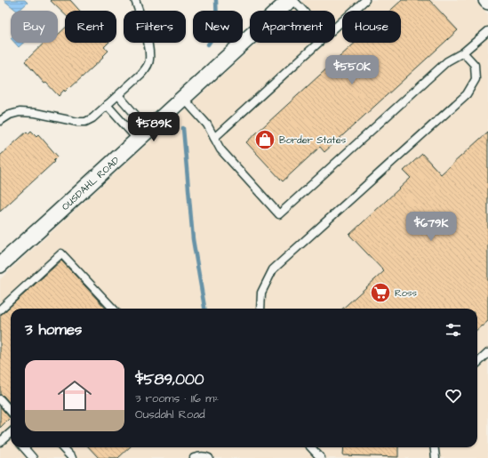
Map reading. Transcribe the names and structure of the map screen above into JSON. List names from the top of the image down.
{
  "streets": {
    "street": ["OUSDAHL ROAD"]
  },
  "places": {
    "shop": ["Border States"],
    "supermarket": ["Ross"]
  },
  "page": {
    "chip": [
      "Buy",
      "Rent",
      "Filters",
      "New",
      "Apartment",
      "House"
    ],
    "price": ["$550K", "$589K", "$679K"],
    "heading": "3 homes",
    "list": [
      {
        "name": "$589,000",
        "note": "3 rooms · 116 m² · Ousdahl Road"
      }
    ]
  }
}
